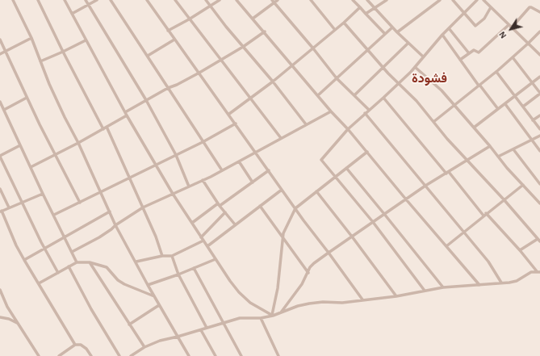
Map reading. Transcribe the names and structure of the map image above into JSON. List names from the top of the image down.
{
  "districts": ["فشودة"],
  "north": "bottom left"
}
